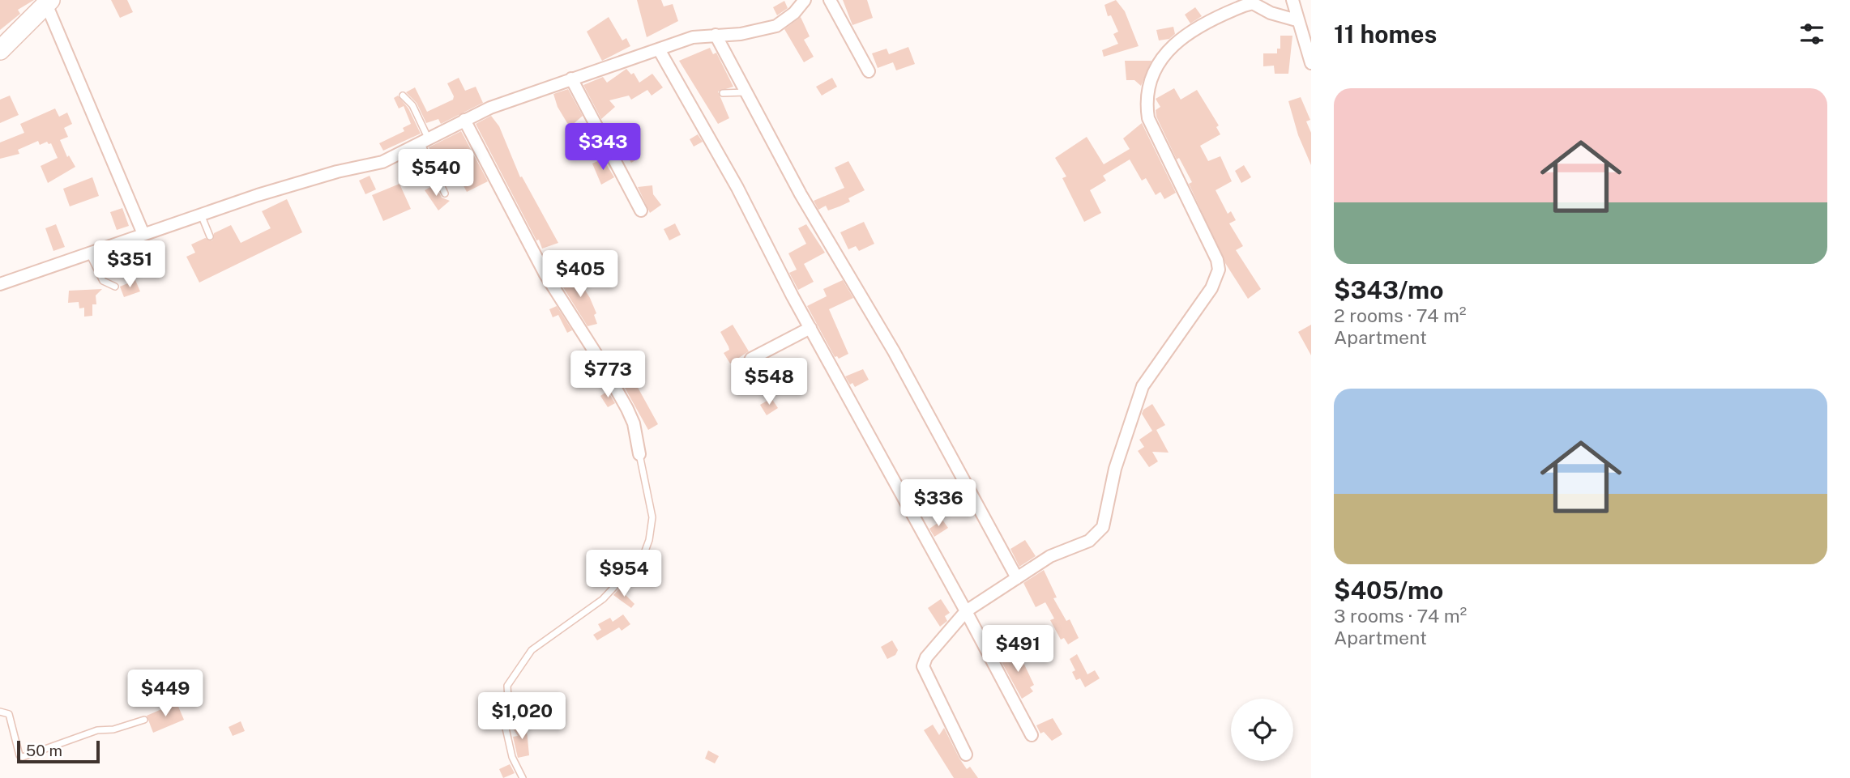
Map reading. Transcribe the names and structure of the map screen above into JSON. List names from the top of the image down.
{
  "scale_bar": "50 m",
  "page": {
    "heading": "11 homes",
    "list": [
      {
        "name": "$343/mo",
        "note": "2 rooms · 74 m² · Apartment"
      },
      {
        "name": "$405/mo",
        "note": "3 rooms · 74 m² · Apartment"
      }
    ],
    "price": [
      "$343",
      "$540",
      "$351",
      "$405",
      "$773",
      "$548",
      "$336",
      "$954",
      "$491",
      "$449",
      "$1,020"
    ],
    "scale": "50 m"
  }
}
